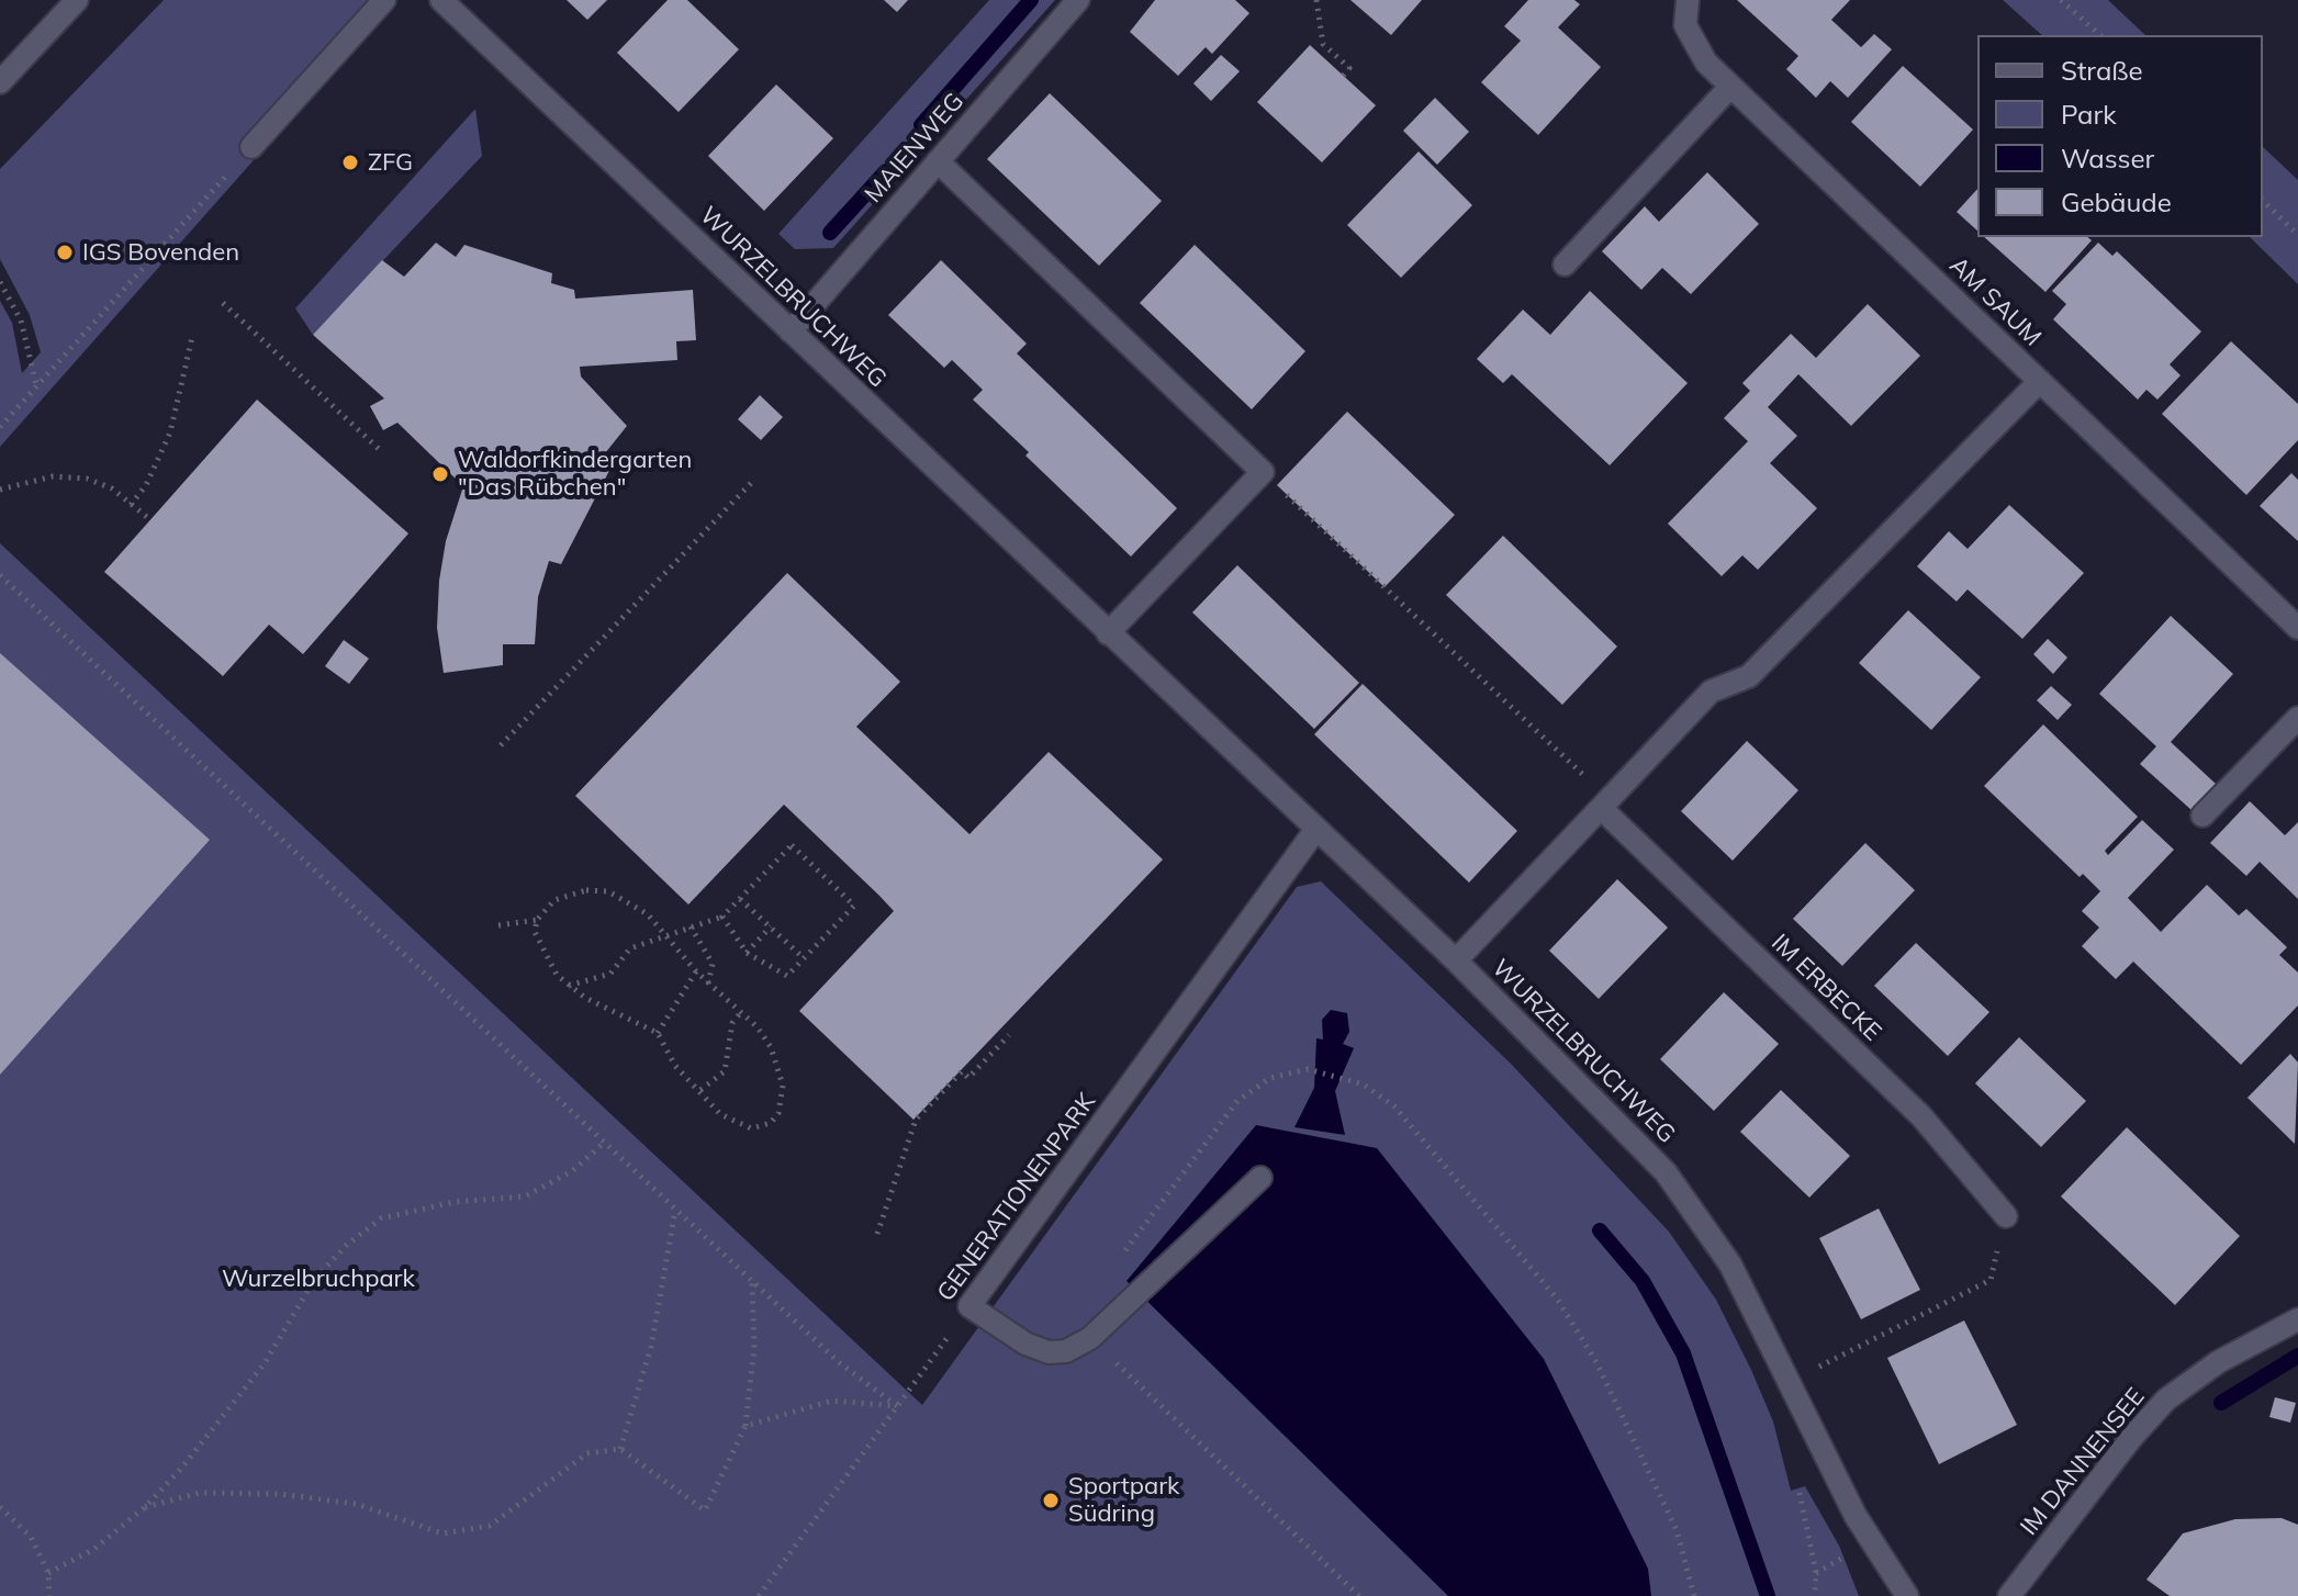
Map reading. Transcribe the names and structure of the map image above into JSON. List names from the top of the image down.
{
  "streets": {
    "street": [
      "MAIENWEG",
      "WURZELBRUCHWEG",
      "AM SAUM",
      "IM ERBECKE",
      "GENERATIONENPARK",
      "IM DANNENSEE"
    ]
  },
  "crossings": [
    ["MAIENWEG", "WURZELBRUCHWEG"],
    ["WURZELBRUCHWEG", "GENERATIONENPARK"]
  ],
  "parks": ["Wurzelbruchpark"],
  "places": [
    "ZFG",
    "IGS Bovenden",
    "Waldorfkindergarten \"Das Rübchen\"",
    "Sportpark Südring"
  ],
  "legend": [
    "Straße",
    "Park",
    "Wasser",
    "Gebäude"
  ]
}
